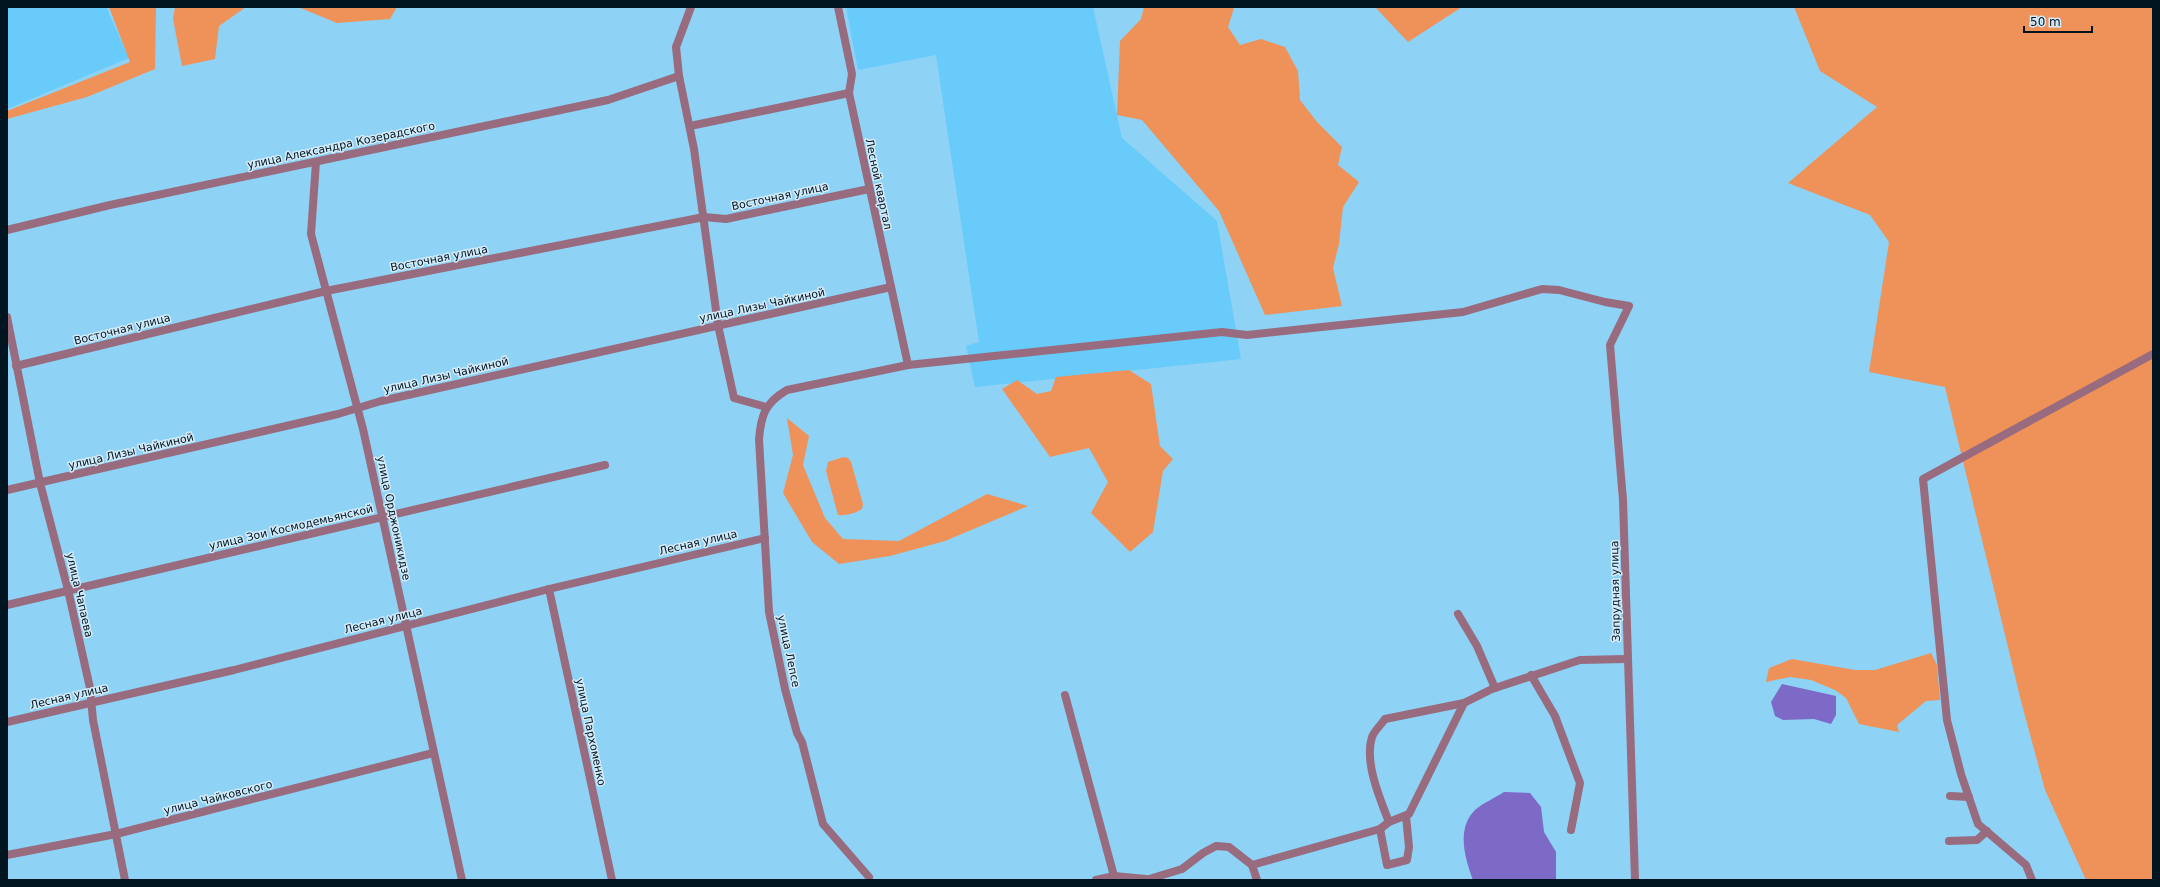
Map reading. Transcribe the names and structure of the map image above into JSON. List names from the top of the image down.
{
  "streets": {
    "street": [
      "улица Александра Козерадского",
      "Лесной квартал",
      "Восточная улица",
      "улица Лизы Чайкиной",
      "улица Орджоникидзе",
      "улица Зои Космодемьянской",
      "Лесная улица",
      "Запрудная улица",
      "улица Чапаева",
      "улица Лепсе",
      "улица Пархоменко",
      "улица Чайковского"
    ]
  },
  "crossings": [
    ["улица Александра Козерадского", "улица Орджоникидзе"],
    ["Лесной квартал", "Восточная улица"],
    ["Лесной квартал", "улица Лизы Чайкиной"],
    ["Лесной квартал", "Запрудная улица"],
    ["Восточная улица", "улица Орджоникидзе"],
    ["Восточная улица", "улица Чапаева"],
    ["улица Лизы Чайкиной", "улица Орджоникидзе"],
    ["улица Лизы Чайкиной", "улица Чапаева"],
    ["улица Орджоникидзе", "улица Зои Космодемьянской"],
    ["улица Орджоникидзе", "Лесная улица"],
    ["улица Орджоникидзе", "улица Чайковского"],
    ["улица Зои Космодемьянской", "улица Чапаева"],
    ["Лесная улица", "улица Чапаева"],
    ["Лесная улица", "улица Лепсе"],
    ["Лесная улица", "улица Пархоменко"],
    ["улица Чапаева", "улица Чайковского"]
  ],
  "scale_bar": "50 m"
}
